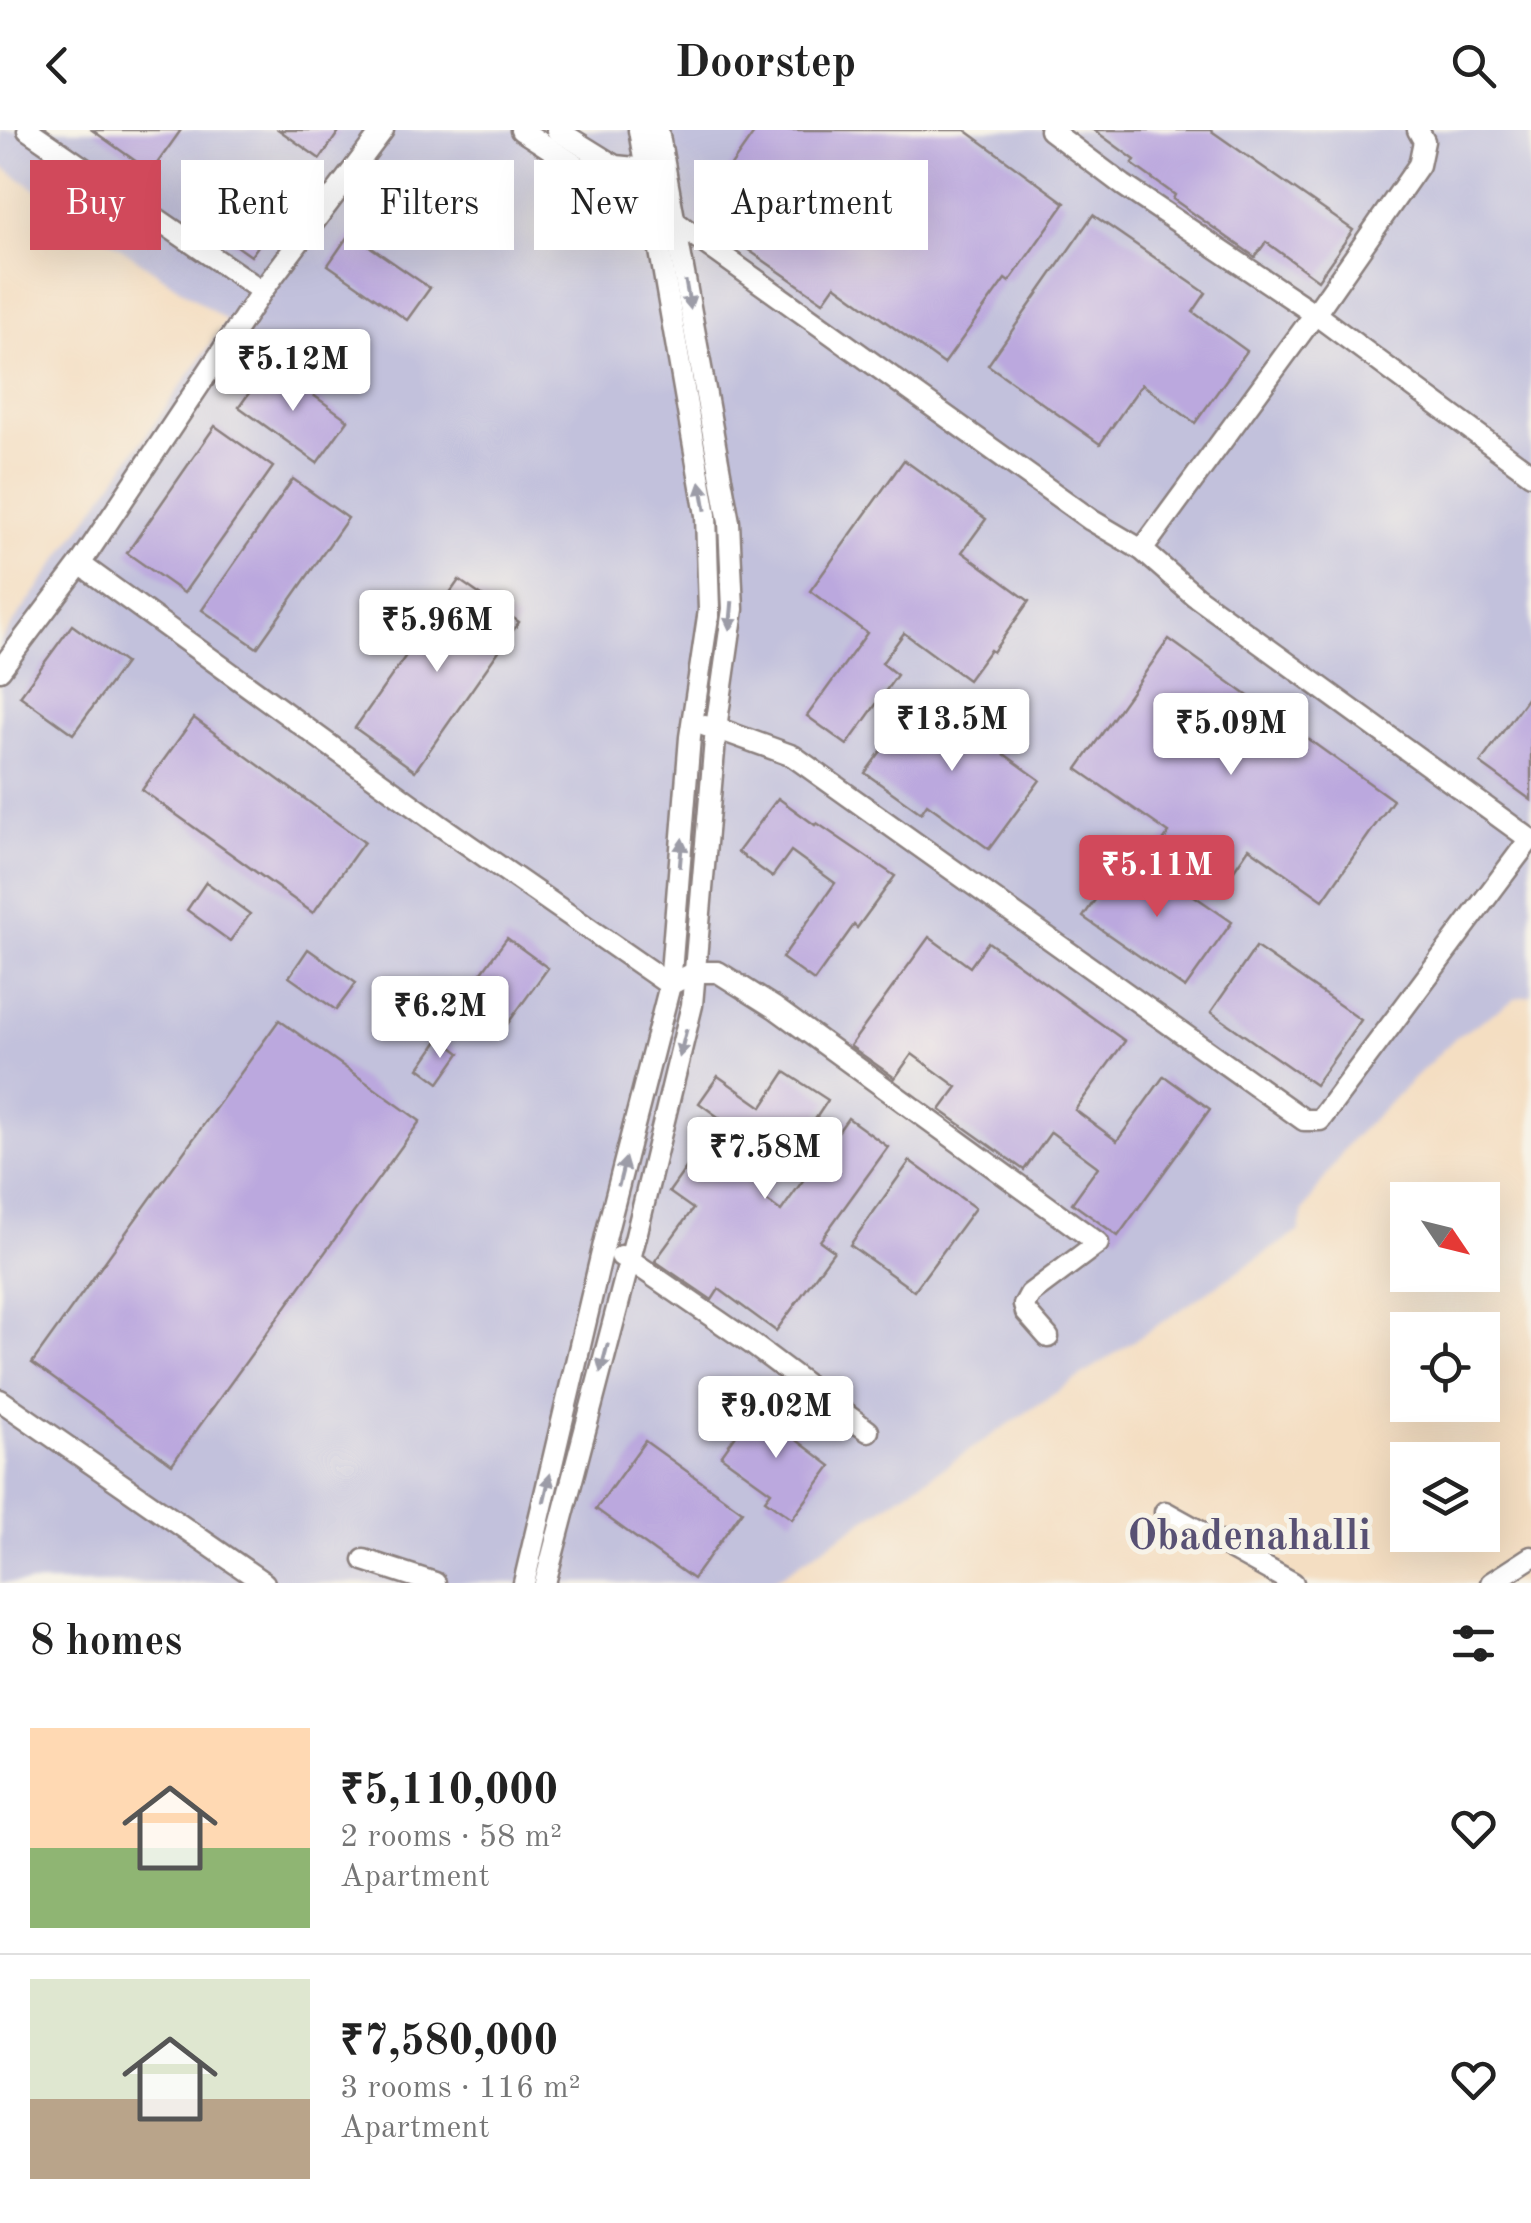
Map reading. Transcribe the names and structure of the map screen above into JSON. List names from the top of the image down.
{
  "districts": ["Obadenahalli"],
  "north": "bottom right",
  "page": {
    "header": "Doorstep",
    "chip": [
      "Buy",
      "Rent",
      "Filters",
      "New",
      "Apartment"
    ],
    "price": [
      "₹5.12M",
      "₹5.96M",
      "₹13.5M",
      "₹5.09M",
      "₹5.11M",
      "₹6.2M",
      "₹7.58M",
      "₹9.02M"
    ],
    "heading": "8 homes",
    "list": [
      {
        "name": "₹5,110,000",
        "note": "2 rooms · 58 m² · Apartment"
      },
      {
        "name": "₹7,580,000",
        "note": "3 rooms · 116 m² · Apartment"
      }
    ]
  }
}
